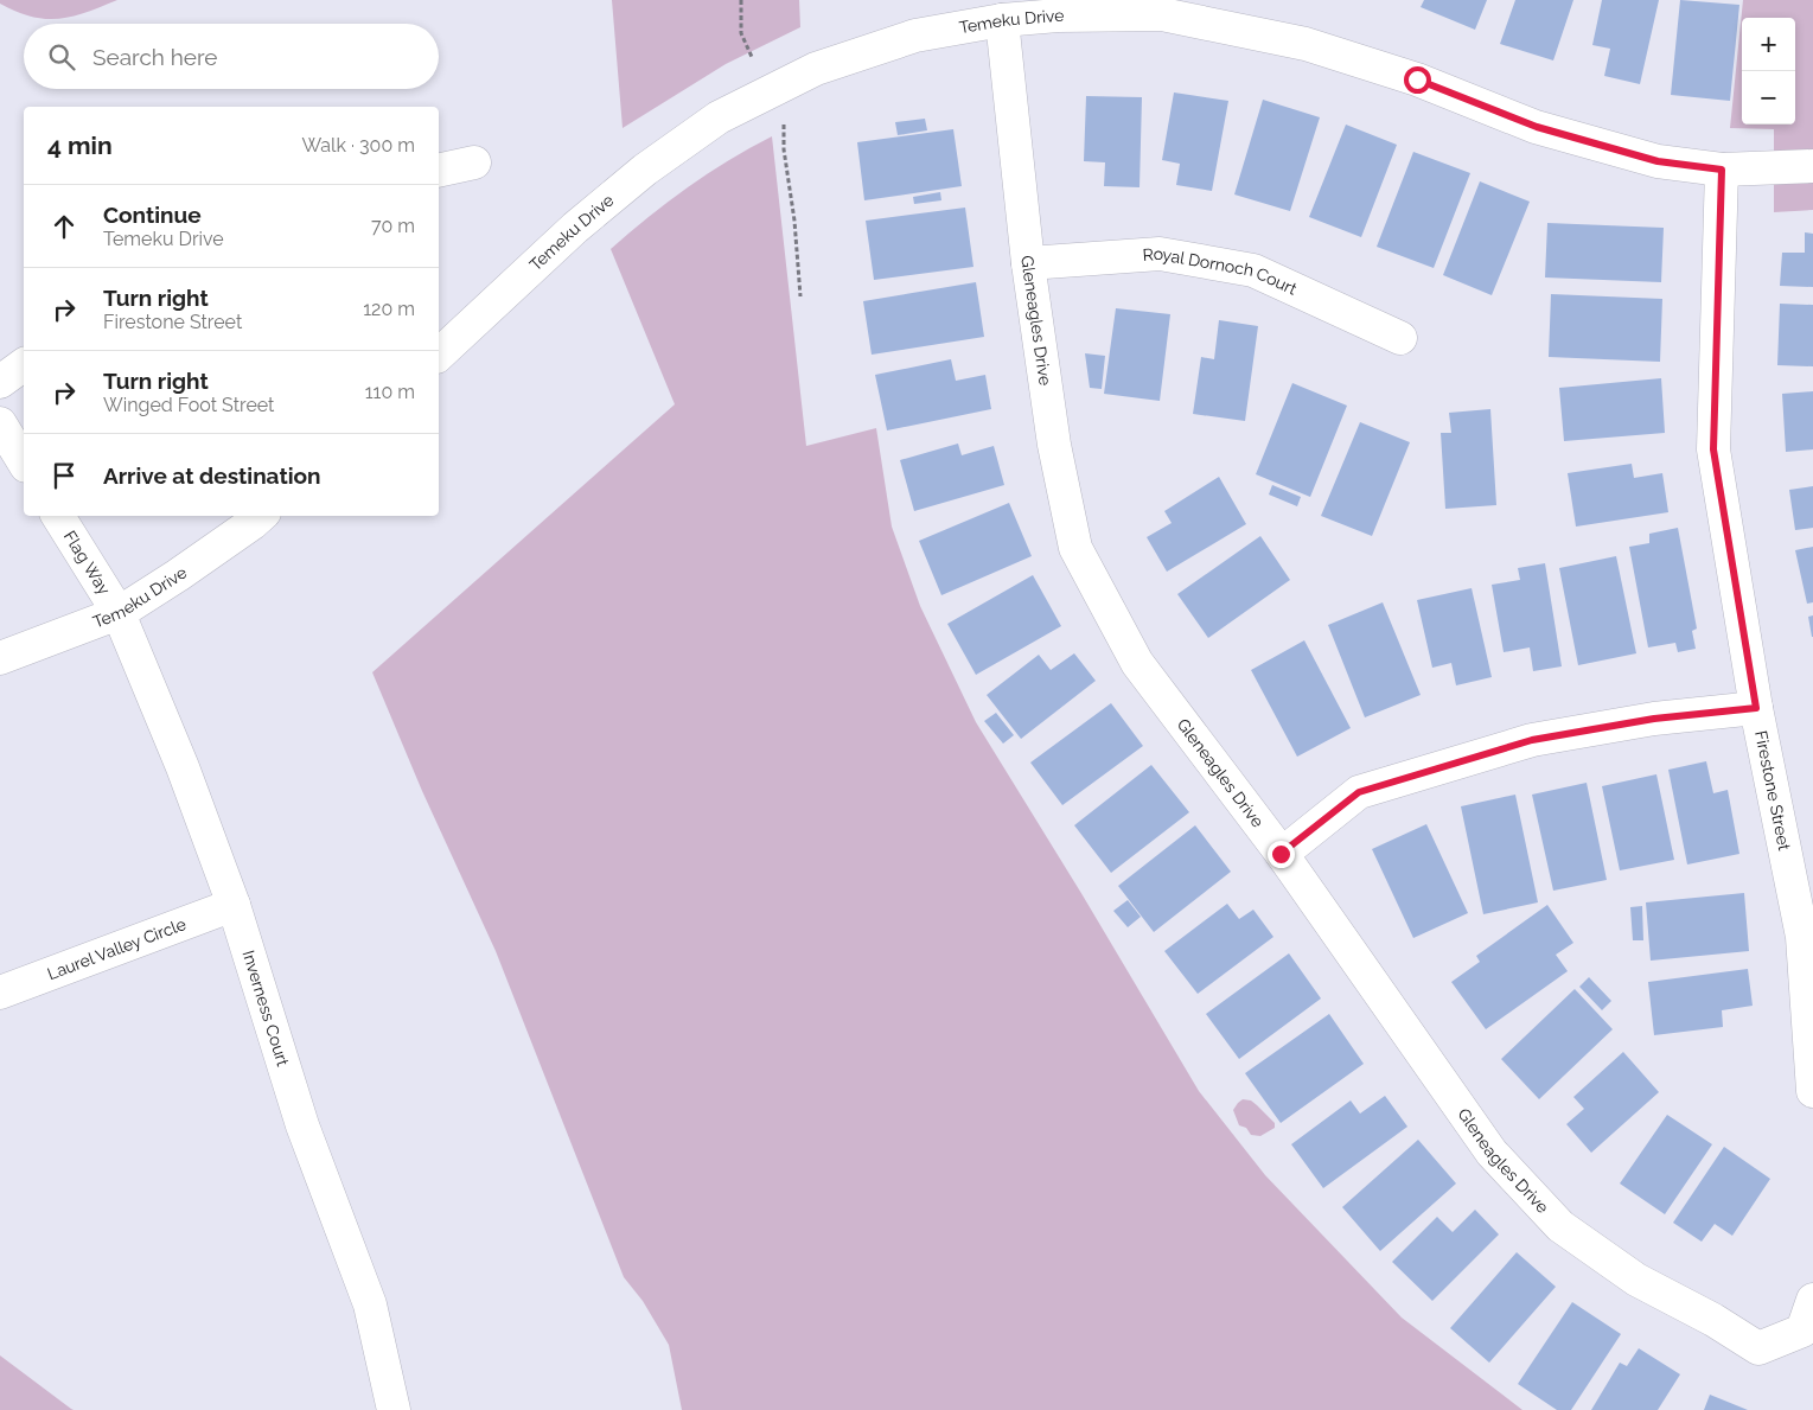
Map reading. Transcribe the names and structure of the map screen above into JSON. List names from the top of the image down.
{
  "streets": {
    "street": [
      "Temeku Drive",
      "Royal Dornoch Court",
      "Gleneagles Drive",
      "Flag Way",
      "Firestone Street",
      "Laurel Valley Circle",
      "Inverness Court"
    ]
  },
  "crossings": [
    ["Temeku Drive", "Gleneagles Drive"],
    ["Temeku Drive", "Flag Way"],
    ["Temeku Drive", "Firestone Street"],
    ["Temeku Drive", "Inverness Court"],
    ["Royal Dornoch Court", "Gleneagles Drive"],
    ["Flag Way", "Inverness Court"],
    ["Laurel Valley Circle", "Inverness Court"]
  ],
  "page": {
    "map_buttons": ["+", "−"],
    "search": "Search here",
    "heading": ["4 min", "Walk · 300 m"],
    "list": [
      ["Continue", "Temeku Drive", "70 m"],
      ["Turn right", "Firestone Street", "120 m"],
      ["Turn right", "Winged Foot Street", "110 m"],
      "Arrive at destination"
    ]
  }
}
